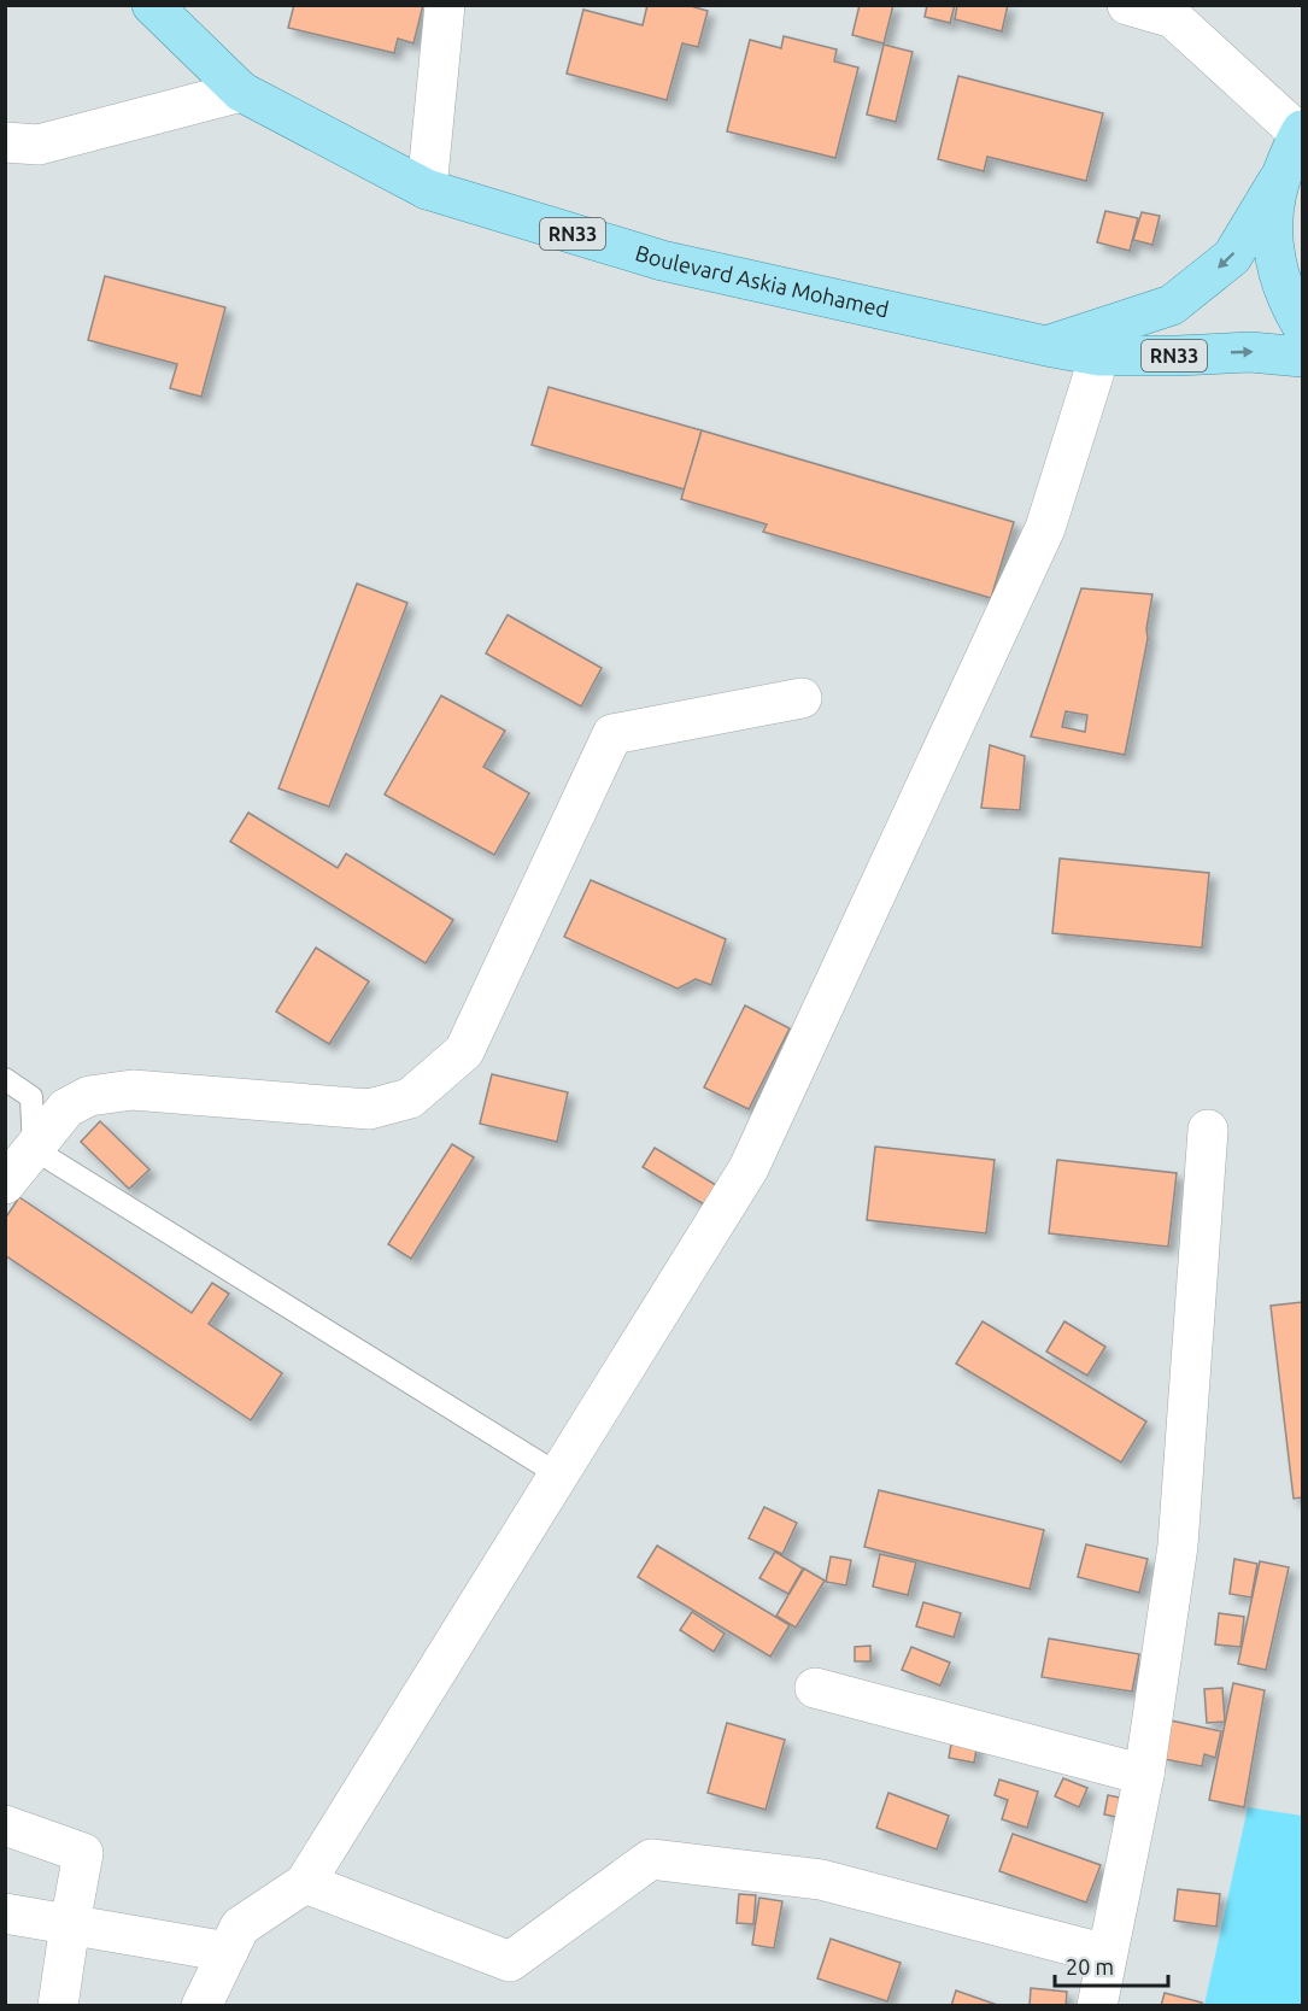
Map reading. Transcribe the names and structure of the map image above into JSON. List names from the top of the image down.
{
  "streets": {
    "main road": ["RN33", "Boulevard Askia Mohamed"]
  },
  "crossings": [
    ["RN33", "Boulevard Askia Mohamed"]
  ],
  "scale_bar": "20 m"
}
